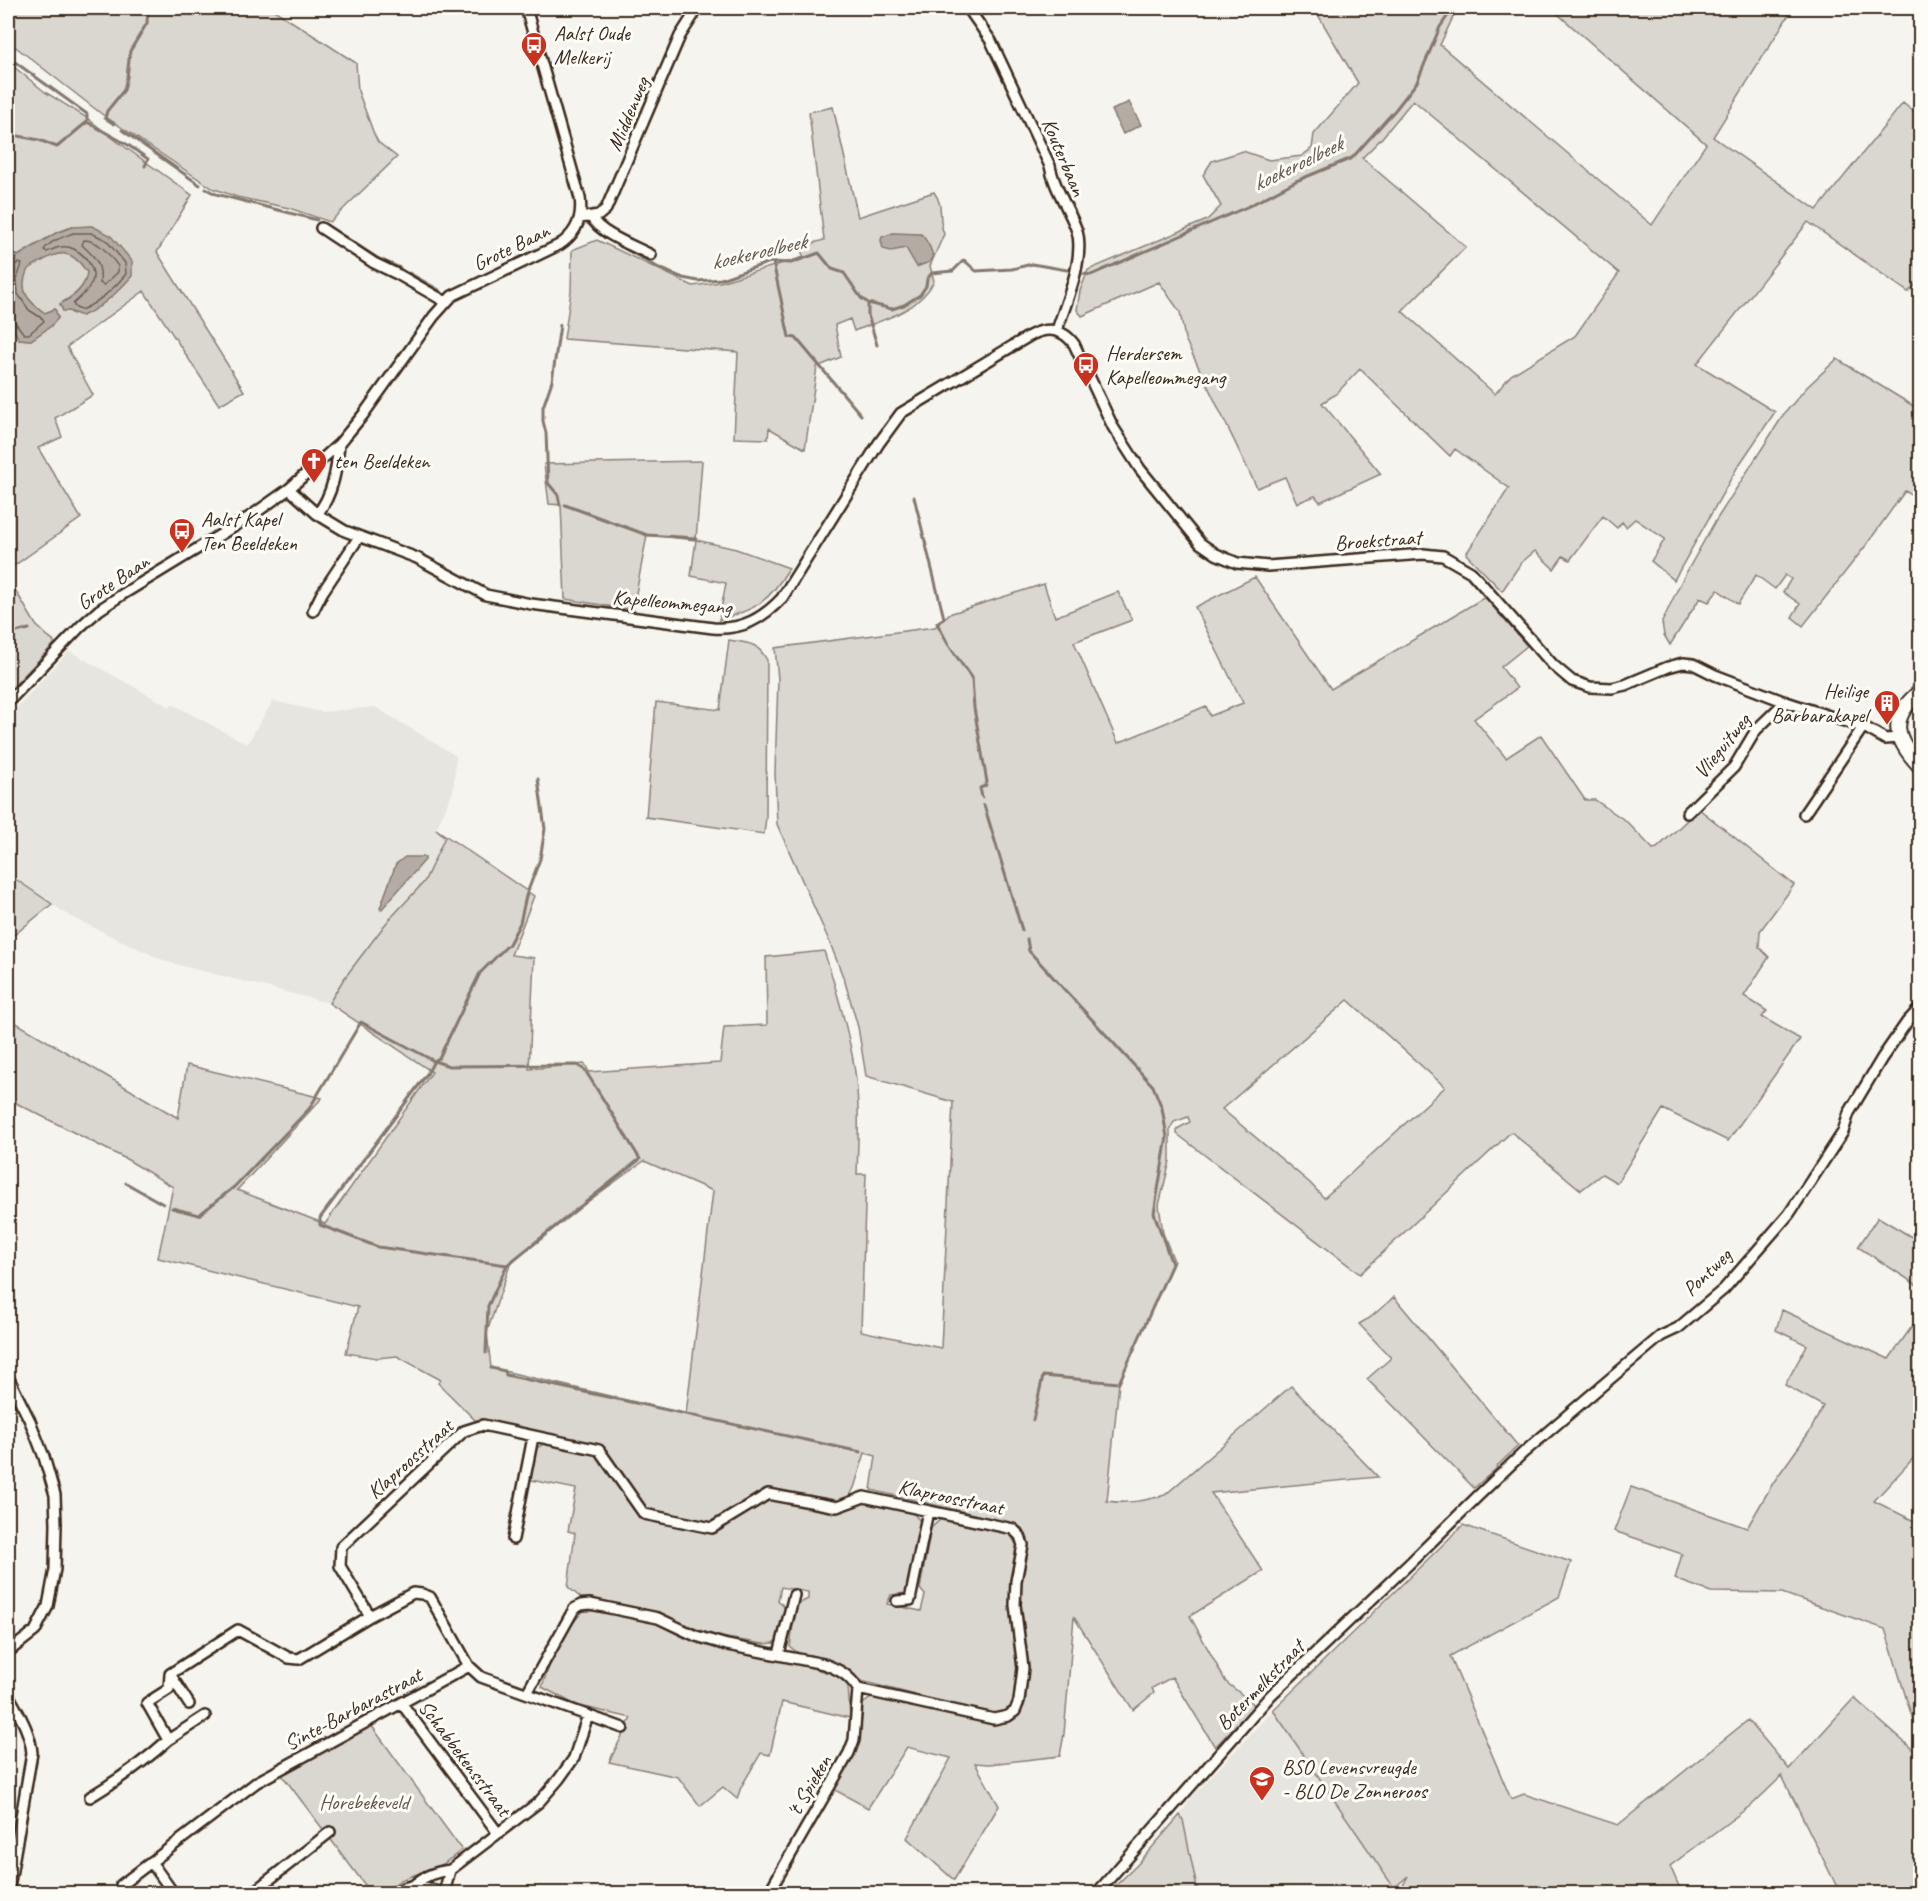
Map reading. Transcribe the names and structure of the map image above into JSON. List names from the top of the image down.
{
  "streets": {
    "street": [
      "Middenweg",
      "Kouterbaan",
      "Grote Baan",
      "Broekstraat",
      "Kapelleommegang",
      "Vlieguitweg",
      "Pontweg",
      "Klaproosstraat",
      "Botermelkstraat",
      "Sinte-Barbarastraat",
      "Schabbekensstraat",
      "'t Spieken"
    ]
  },
  "crossings": [
    ["Kouterbaan", "Broekstraat"],
    ["Kouterbaan", "Kapelleommegang"],
    ["Grote Baan", "Kapelleommegang"],
    ["Broekstraat", "Kapelleommegang"],
    ["Broekstraat", "Vlieguitweg"],
    ["Pontweg", "Botermelkstraat"],
    ["Klaproosstraat", "'t Spieken"],
    ["Sinte-Barbarastraat", "Schabbekensstraat"]
  ],
  "water": ["koekeroelbeek"],
  "parks": ["Horebekeveld"],
  "places": {
    "bus stop": ["Aalst Oude Melkerij", "Herdersem Kapelleommegang", "Aalst Kapel Ten Beeldeken"],
    "church": ["ten Beeldeken"],
    "building": ["Heilige Barbarakapel"],
    "school or university": ["BSO Levensvreugde - BLO De Zonneroos"]
  }
}
